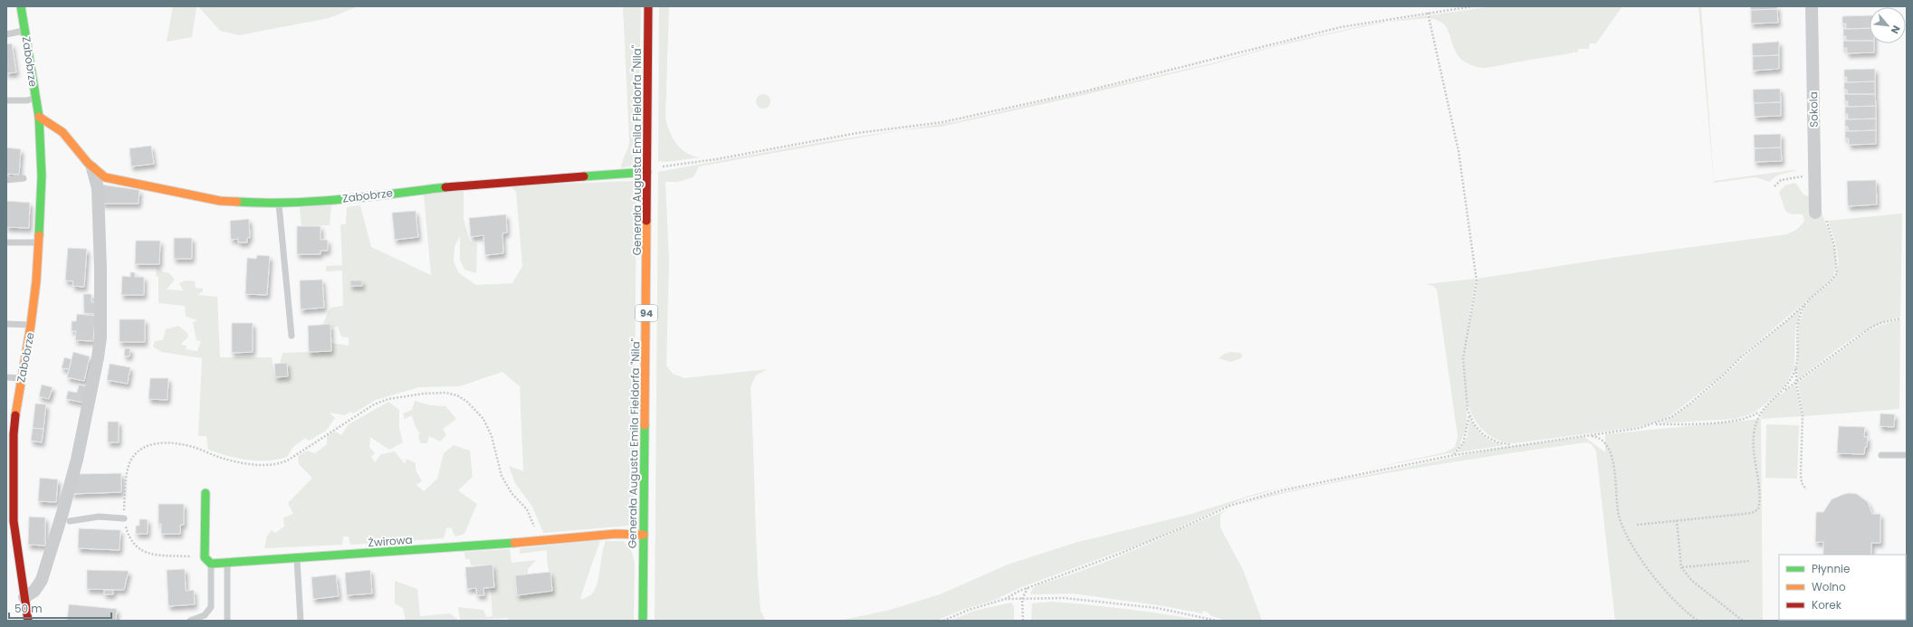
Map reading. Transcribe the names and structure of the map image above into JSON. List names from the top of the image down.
{
  "streets": {
    "street": [
      "Zabobrze",
      "Sokola",
      "Generała Augusta Emila Fieldorfa \"Nila\"",
      "94",
      "Żwirowa"
    ]
  },
  "crossings": [
    ["Zabobrze", "Generała Augusta Emila Fieldorfa \"Nila\""],
    ["Generała Augusta Emila Fieldorfa \"Nila\"", "Żwirowa"]
  ],
  "legend": ["Płynnie", "Wolno", "Korek"],
  "scale_bar": "50 m",
  "north": "bottom right"
}
